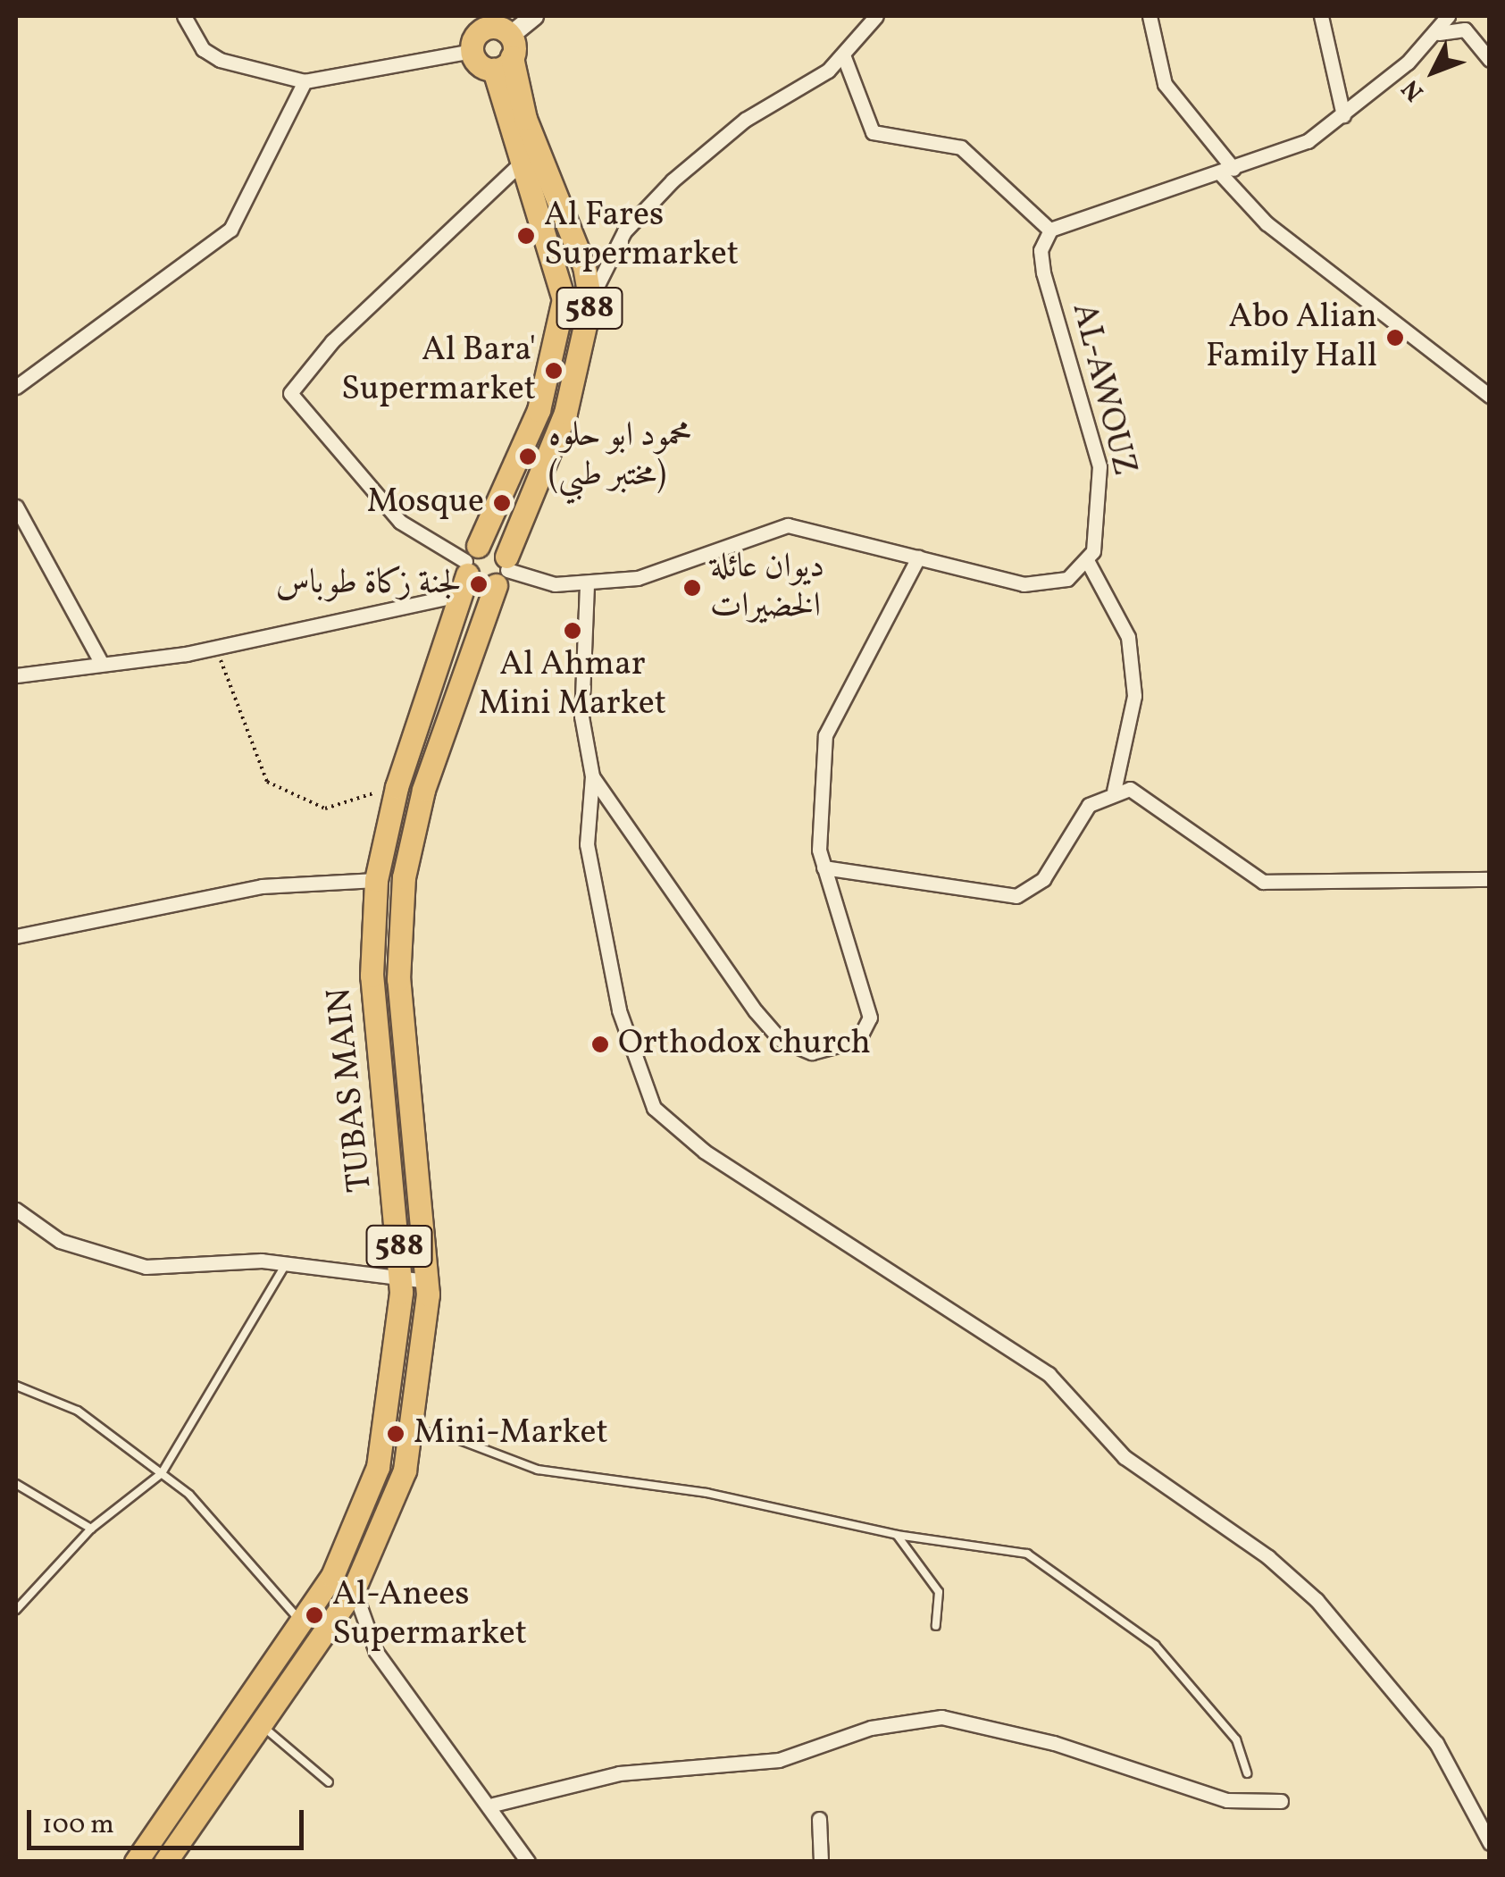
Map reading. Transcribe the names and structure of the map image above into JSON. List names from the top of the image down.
{
  "streets": {
    "main road": ["588", "TUBAS MAIN"],
    "street": ["AL-AWOUZ"]
  },
  "places": [
    "Al Fares Supermarket",
    "Abo Alian Family Hall",
    "Al Bara' Supermarket",
    "محمود ابو حلوه (مختبر طبي)",
    "Mosque",
    "لجنة زكاة طوباس",
    "ديوان عائلة الخضيرات",
    "Al Ahmar Mini Market",
    "Orthodox church",
    "Mini-Market",
    "Al-Anees Supermarket"
  ],
  "scale_bar": "100 m",
  "north": "bottom left"
}
